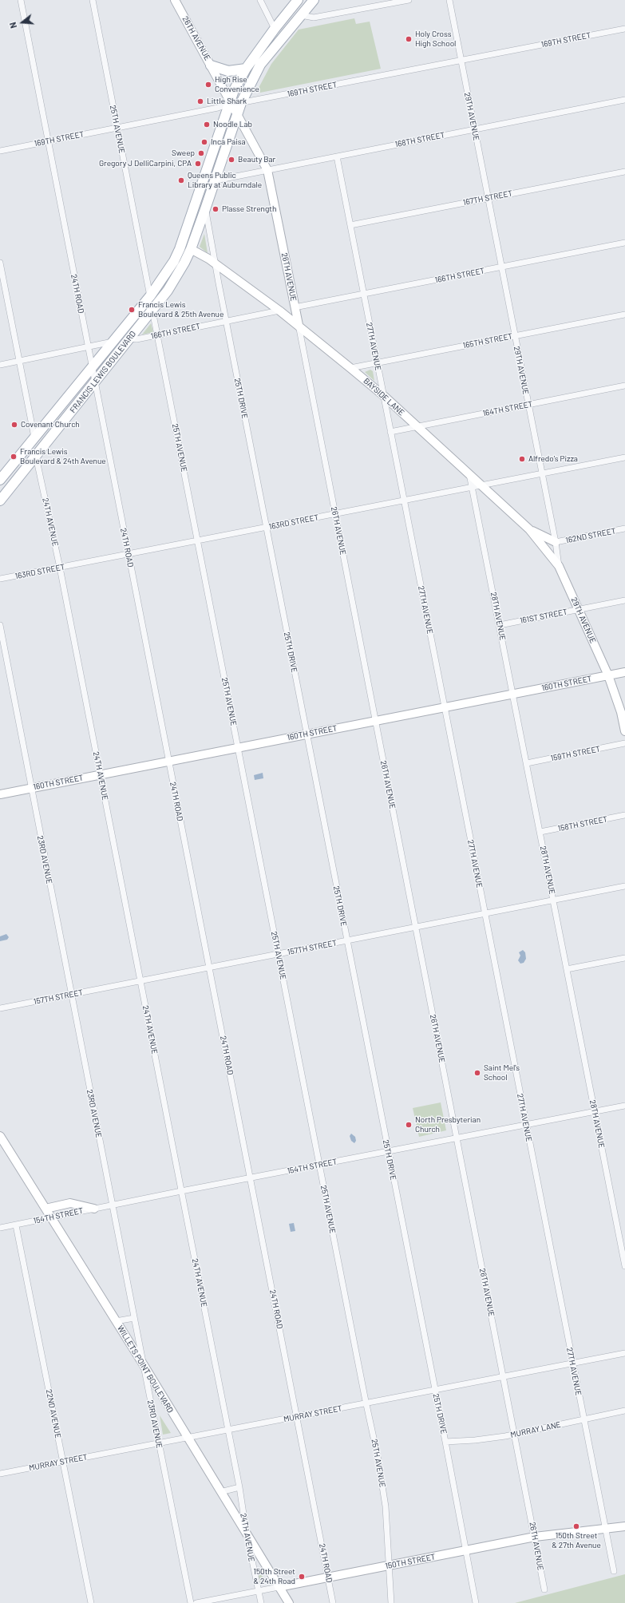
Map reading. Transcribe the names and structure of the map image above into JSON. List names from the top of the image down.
{
  "streets": {
    "main road": ["FRANCIS LEWIS BOULEVARD"],
    "street": [
      "26TH AVENUE",
      "169TH STREET",
      "29TH AVENUE",
      "25TH AVENUE",
      "168TH STREET",
      "167TH STREET",
      "166TH STREET",
      "24TH ROAD",
      "165TH STREET",
      "27TH AVENUE",
      "BAYSIDE LANE",
      "25TH DRIVE",
      "164TH STREET",
      "24TH AVENUE",
      "163RD STREET",
      "162ND STREET",
      "28TH AVENUE",
      "161ST STREET",
      "160TH STREET",
      "159TH STREET",
      "158TH STREET",
      "23RD AVENUE",
      "157TH STREET",
      "154TH STREET",
      "WILLETS POINT BOULEVARD",
      "22ND AVENUE",
      "MURRAY STREET",
      "MURRAY LANE",
      "150TH STREET"
    ]
  },
  "crossings": [
    ["26TH AVENUE", "169TH STREET"],
    ["26TH AVENUE", "168TH STREET"],
    ["26TH AVENUE", "166TH STREET"],
    ["26TH AVENUE", "FRANCIS LEWIS BOULEVARD"],
    ["26TH AVENUE", "BAYSIDE LANE"],
    ["26TH AVENUE", "163RD STREET"],
    ["26TH AVENUE", "160TH STREET"],
    ["26TH AVENUE", "157TH STREET"],
    ["26TH AVENUE", "154TH STREET"],
    ["26TH AVENUE", "MURRAY STREET"],
    ["26TH AVENUE", "MURRAY LANE"],
    ["26TH AVENUE", "150TH STREET"],
    ["169TH STREET", "29TH AVENUE"],
    ["169TH STREET", "25TH AVENUE"],
    ["169TH STREET", "24TH ROAD"],
    ["169TH STREET", "FRANCIS LEWIS BOULEVARD"],
    ["29TH AVENUE", "168TH STREET"],
    ["29TH AVENUE", "167TH STREET"],
    ["29TH AVENUE", "166TH STREET"],
    ["29TH AVENUE", "165TH STREET"],
    ["29TH AVENUE", "BAYSIDE LANE"],
    ["29TH AVENUE", "164TH STREET"],
    ["29TH AVENUE", "163RD STREET"],
    ["29TH AVENUE", "162ND STREET"],
    ["29TH AVENUE", "161ST STREET"],
    ["29TH AVENUE", "160TH STREET"],
    ["25TH AVENUE", "166TH STREET"],
    ["25TH AVENUE", "FRANCIS LEWIS BOULEVARD"],
    ["25TH AVENUE", "163RD STREET"],
    ["25TH AVENUE", "160TH STREET"],
    ["25TH AVENUE", "157TH STREET"],
    ["25TH AVENUE", "154TH STREET"],
    ["25TH AVENUE", "MURRAY STREET"],
    ["25TH AVENUE", "150TH STREET"],
    ["168TH STREET", "27TH AVENUE"],
    ["168TH STREET", "FRANCIS LEWIS BOULEVARD"],
    ["167TH STREET", "27TH AVENUE"],
    ["166TH STREET", "27TH AVENUE"],
    ["166TH STREET", "FRANCIS LEWIS BOULEVARD"],
    ["166TH STREET", "BAYSIDE LANE"],
    ["166TH STREET", "25TH DRIVE"],
    ["24TH ROAD", "FRANCIS LEWIS BOULEVARD"],
    ["24TH ROAD", "163RD STREET"],
    ["24TH ROAD", "160TH STREET"],
    ["24TH ROAD", "157TH STREET"],
    ["24TH ROAD", "154TH STREET"],
    ["24TH ROAD", "MURRAY STREET"],
    ["24TH ROAD", "150TH STREET"],
    ["165TH STREET", "27TH AVENUE"],
    ["165TH STREET", "BAYSIDE LANE"],
    ["27TH AVENUE", "BAYSIDE LANE"],
    ["27TH AVENUE", "164TH STREET"],
    ["27TH AVENUE", "163RD STREET"],
    ["27TH AVENUE", "160TH STREET"],
    ["27TH AVENUE", "157TH STREET"],
    ["27TH AVENUE", "154TH STREET"],
    ["27TH AVENUE", "MURRAY STREET"],
    ["27TH AVENUE", "MURRAY LANE"],
    ["27TH AVENUE", "150TH STREET"],
    ["FRANCIS LEWIS BOULEVARD", "BAYSIDE LANE"],
    ["FRANCIS LEWIS BOULEVARD", "25TH DRIVE"],
    ["FRANCIS LEWIS BOULEVARD", "24TH AVENUE"],
    ["BAYSIDE LANE", "25TH DRIVE"],
    ["BAYSIDE LANE", "164TH STREET"],
    ["BAYSIDE LANE", "163RD STREET"],
    ["BAYSIDE LANE", "28TH AVENUE"],
    ["25TH DRIVE", "163RD STREET"],
    ["25TH DRIVE", "160TH STREET"],
    ["25TH DRIVE", "157TH STREET"],
    ["25TH DRIVE", "154TH STREET"],
    ["25TH DRIVE", "MURRAY STREET"],
    ["25TH DRIVE", "MURRAY LANE"],
    ["25TH DRIVE", "150TH STREET"],
    ["24TH AVENUE", "163RD STREET"],
    ["24TH AVENUE", "160TH STREET"],
    ["24TH AVENUE", "157TH STREET"],
    ["24TH AVENUE", "154TH STREET"],
    ["24TH AVENUE", "WILLETS POINT BOULEVARD"],
    ["24TH AVENUE", "MURRAY STREET"],
    ["24TH AVENUE", "150TH STREET"],
    ["163RD STREET", "28TH AVENUE"],
    ["28TH AVENUE", "161ST STREET"],
    ["28TH AVENUE", "160TH STREET"],
    ["28TH AVENUE", "159TH STREET"],
    ["28TH AVENUE", "158TH STREET"],
    ["28TH AVENUE", "157TH STREET"],
    ["28TH AVENUE", "154TH STREET"],
    ["160TH STREET", "23RD AVENUE"],
    ["23RD AVENUE", "157TH STREET"],
    ["23RD AVENUE", "154TH STREET"],
    ["23RD AVENUE", "WILLETS POINT BOULEVARD"],
    ["23RD AVENUE", "MURRAY STREET"],
    ["154TH STREET", "WILLETS POINT BOULEVARD"],
    ["154TH STREET", "22ND AVENUE"],
    ["WILLETS POINT BOULEVARD", "MURRAY STREET"],
    ["WILLETS POINT BOULEVARD", "150TH STREET"],
    ["22ND AVENUE", "MURRAY STREET"]
  ],
  "places": [
    "Holy Cross High School",
    "High Rise Convenience",
    "Little Shark",
    "Noodle Lab",
    "Inca Paisa",
    "Sweep",
    "Beauty Bar",
    "Gregory J DelliCarpini, CPA",
    "Queens Public Library at Auburndale",
    "Plasse Strength",
    "Francis Lewis Boulevard & 25th Avenue",
    "Covenant Church",
    "Francis Lewis Boulevard & 24th Avenue",
    "Alfredo's Pizza",
    "Saint Mel's School",
    "North Presbyterian Church",
    "150th Street & 27th Avenue",
    "150th Street & 24th Road"
  ],
  "north": "left"
}
